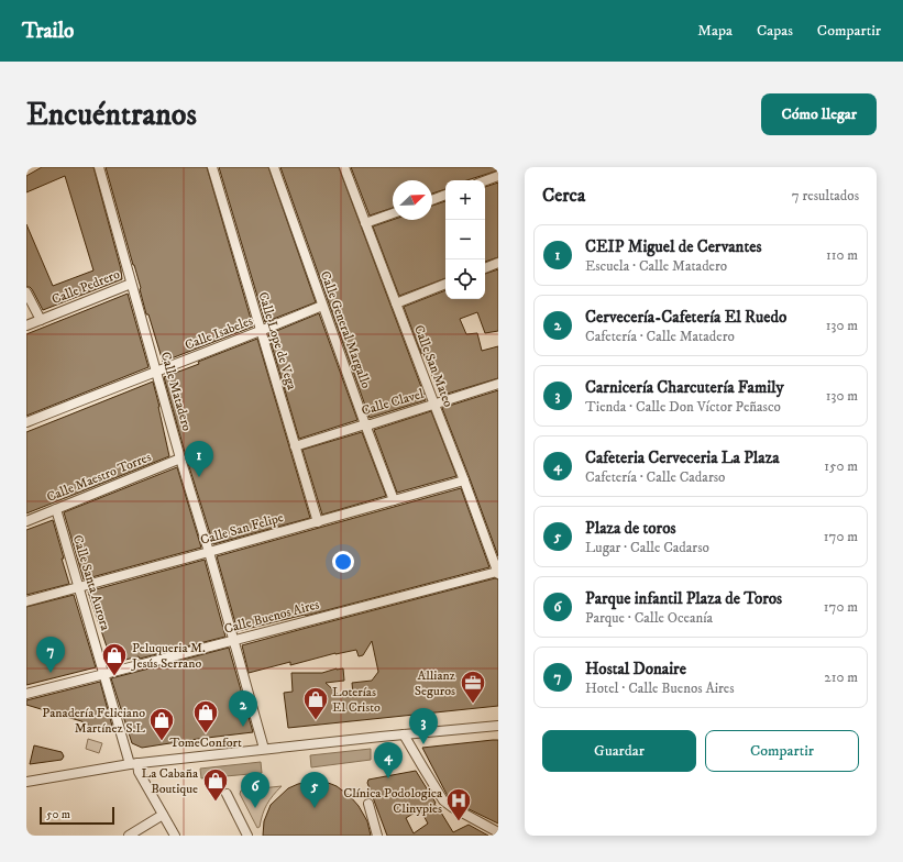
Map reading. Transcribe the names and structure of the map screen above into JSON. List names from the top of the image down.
{
  "streets": {
    "street": [
      "Calle Pedrero",
      "Calle General Margallo",
      "Calle Isabeles",
      "Calle Lope de Vega",
      "Calle San Mateo",
      "Calle Matadero",
      "Calle Clavel",
      "Calle Maestro Torres",
      "Calle San Felipe",
      "Calle Santa Aurora",
      "Calle Buenos Aires"
    ]
  },
  "crossings": [
    ["Calle Pedrero", "Calle Matadero"],
    ["Calle General Margallo", "Calle Isabeles"],
    ["Calle General Margallo", "Calle Clavel"],
    ["Calle General Margallo", "Calle San Felipe"],
    ["Calle Isabeles", "Calle Lope de Vega"],
    ["Calle Isabeles", "Calle Matadero"],
    ["Calle Lope de Vega", "Calle Clavel"],
    ["Calle Lope de Vega", "Calle San Felipe"],
    ["Calle San Mateo", "Calle Clavel"],
    ["Calle San Mateo", "Calle San Felipe"],
    ["Calle San Mateo", "Calle Buenos Aires"],
    ["Calle Matadero", "Calle Maestro Torres"],
    ["Calle Matadero", "Calle San Felipe"],
    ["Calle Matadero", "Calle Buenos Aires"],
    ["Calle Maestro Torres", "Calle Santa Aurora"],
    ["Calle San Felipe", "Calle Santa Aurora"],
    ["Calle Santa Aurora", "Calle Buenos Aires"]
  ],
  "places": {
    "shop": [
      "Peluqueria M. Jesús Serrano",
      "Loterías El Cristo",
      "TomeConfort",
      "Panadería Feliciano Martínez S.L",
      "La Cabaña Boutique"
    ],
    "office": ["Allianz Seguros"],
    "hospital": ["Clínica Podologica Clinypies"]
  },
  "scale_bar": "50 m",
  "north": "top right",
  "page": {
    "header": "Trailo",
    "nav": ["Mapa", "Capas", "Compartir"],
    "buttons": [
      "Cómo llegar",
      ["Guardar", "Compartir"]
    ],
    "title": "Encuéntranos",
    "heading": ["Cerca", "7 resultados"],
    "map_buttons": ["+", "−"],
    "list": [
      {
        "mark": "1",
        "name": "CEIP Miguel de Cervantes",
        "note": "Escuela · Calle Matadero",
        "value": "110 m"
      },
      {
        "mark": "2",
        "name": "Cervecería-Cafetería El Ruedo",
        "note": "Cafetería · Calle Matadero",
        "value": "130 m"
      },
      {
        "mark": "3",
        "name": "Carnicería Charcutería Family",
        "note": "Tienda · Calle Don Víctor Peñasco",
        "value": "130 m"
      },
      {
        "mark": "4",
        "name": "Cafeteria Cerveceria La Plaza",
        "note": "Cafetería · Calle Cadarso",
        "value": "150 m"
      },
      {
        "mark": "5",
        "name": "Plaza de toros",
        "note": "Lugar · Calle Cadarso",
        "value": "170 m"
      },
      {
        "mark": "6",
        "name": "Parque infantil Plaza de Toros",
        "note": "Parque · Calle Oceanía",
        "value": "170 m"
      },
      {
        "mark": "7",
        "name": "Hostal Donaire",
        "note": "Hotel · Calle Buenos Aires",
        "value": "210 m"
      }
    ],
    "pins": [
      "1",
      "7",
      "2",
      "3",
      "4",
      "5",
      "6"
    ],
    "scale": "50 m"
  }
}
